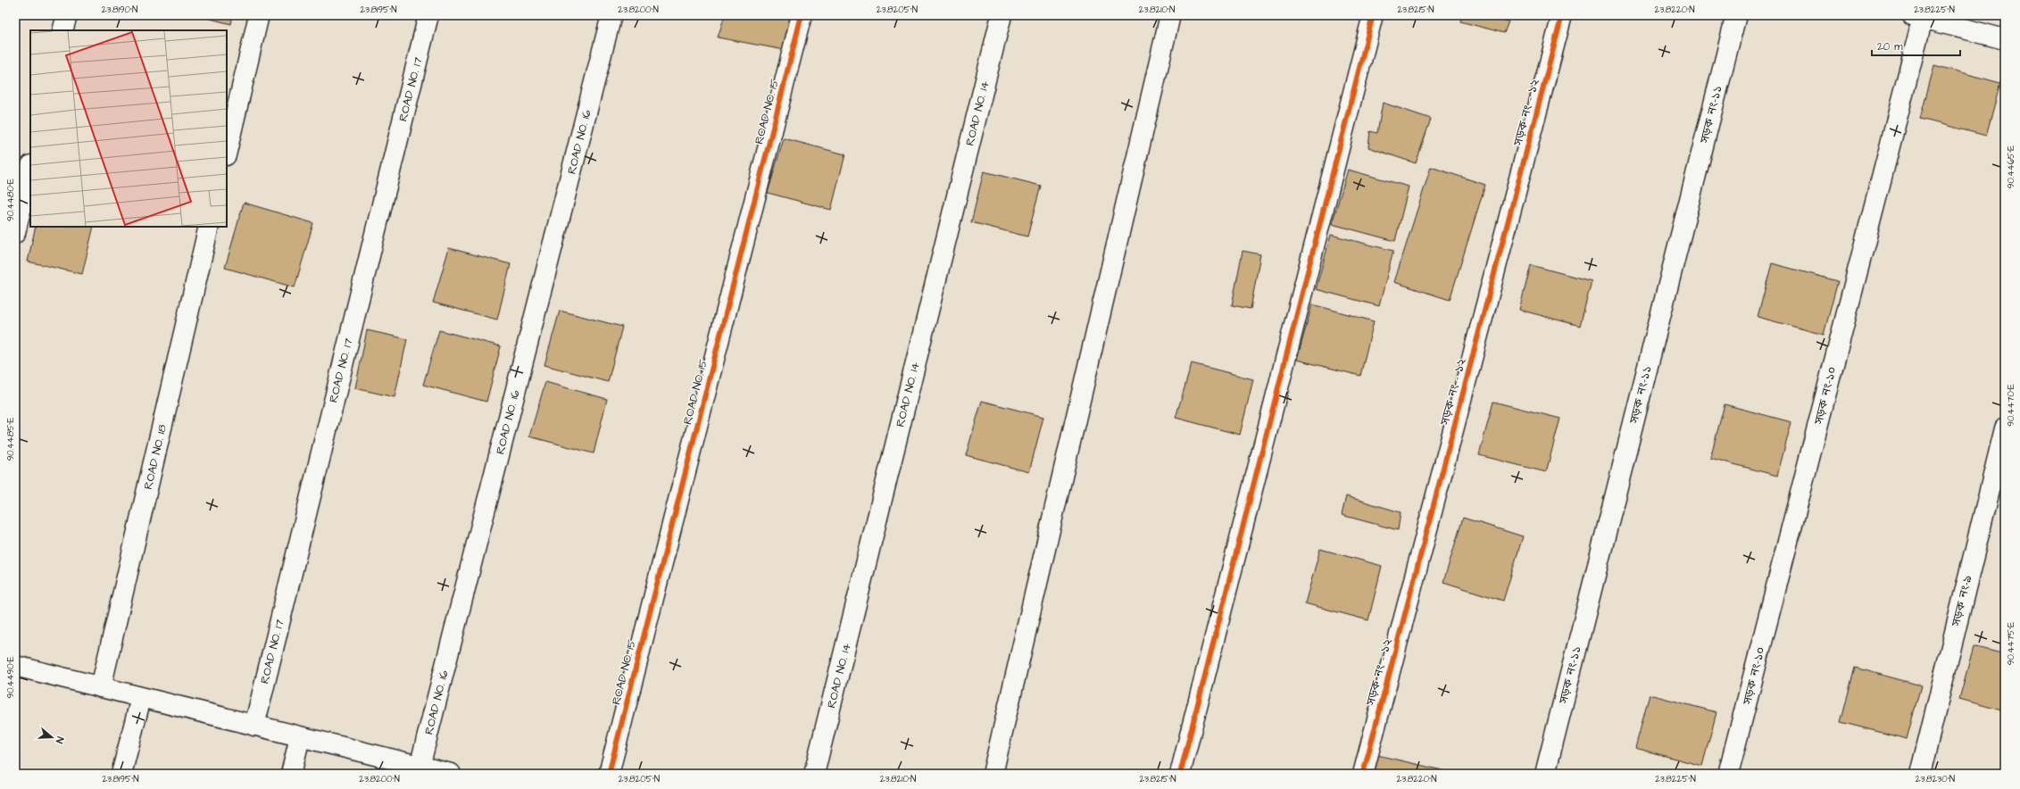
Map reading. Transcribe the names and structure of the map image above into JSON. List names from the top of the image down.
{
  "streets": {
    "street": [
      "ROAD NO. 17",
      "ROAD NO. 15",
      "সড়ক নং - ১২",
      "ROAD NO. 14",
      "সড়ক নং-১১",
      "ROAD NO. 16",
      "সড়ক নং-১০",
      "ROAD NO. 18",
      "সড়ক নং-৯"
    ]
  },
  "scale_bar": "20 m",
  "north": "right",
  "coordinates": [
    "23.8190°N",
    "23.8195°N",
    "23.8200°N",
    "23.8205°N",
    "23.8210°N",
    "23.8215°N",
    "23.8220°N",
    "23.8225°N",
    "90.4465°E",
    "90.4480°E",
    "90.4470°E",
    "90.4485°E",
    "90.4475°E",
    "90.4490°E",
    "23.8230°N"
  ]
}
